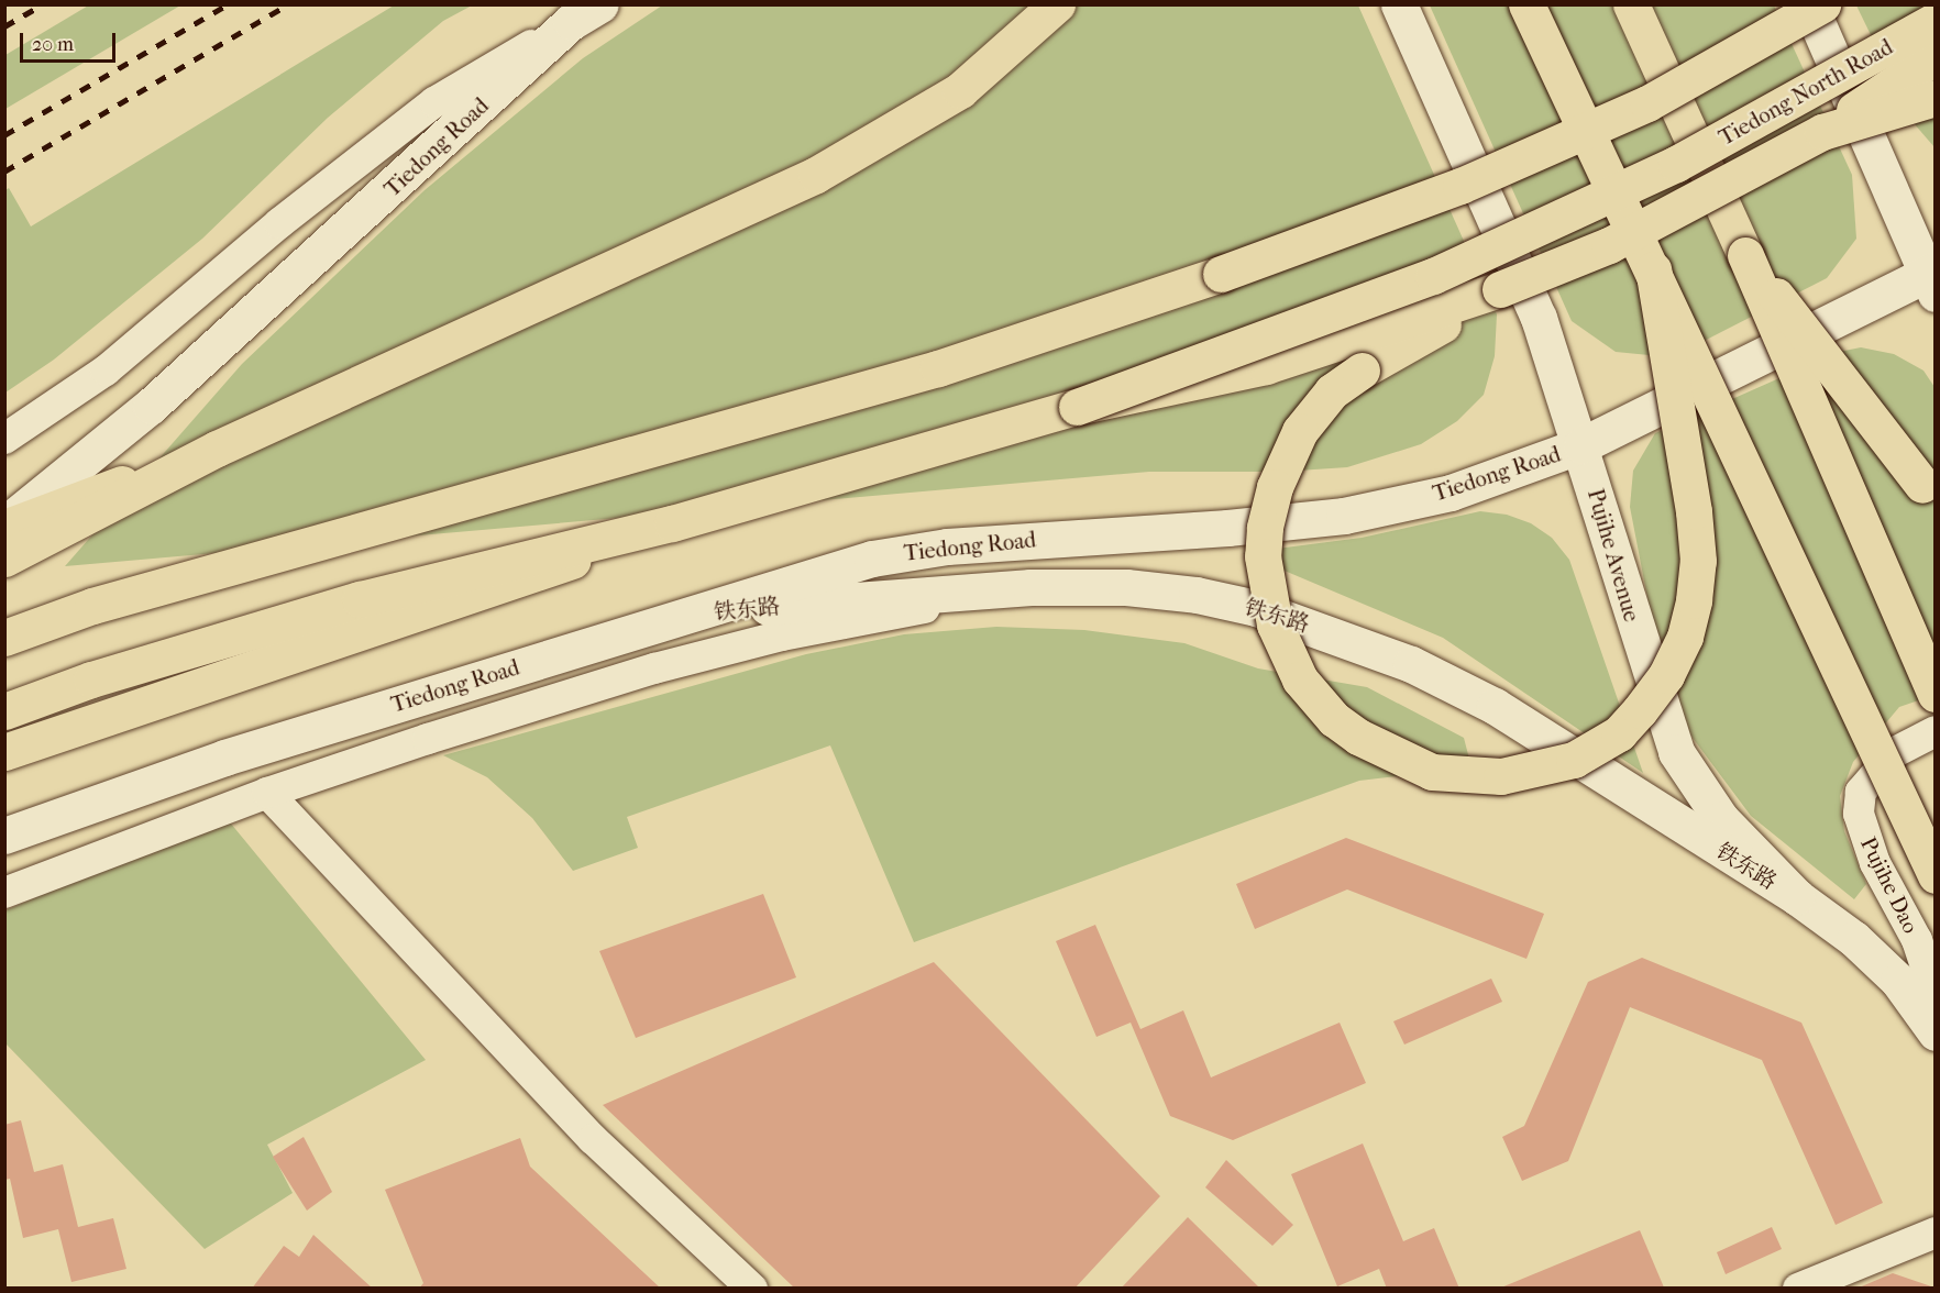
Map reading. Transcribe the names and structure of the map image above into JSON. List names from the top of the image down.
{
  "streets": {
    "main road": ["Tiedong North Road", "Tiedong Road"],
    "street": ["Pujihe Avenue", "铁东路", "Pujihe Dao"]
  },
  "crossings": [
    ["Tiedong Road", "Pujihe Avenue"],
    ["Tiedong Road", "铁东路"],
    ["Pujihe Avenue", "铁东路"]
  ],
  "scale_bar": "20 m"
}
